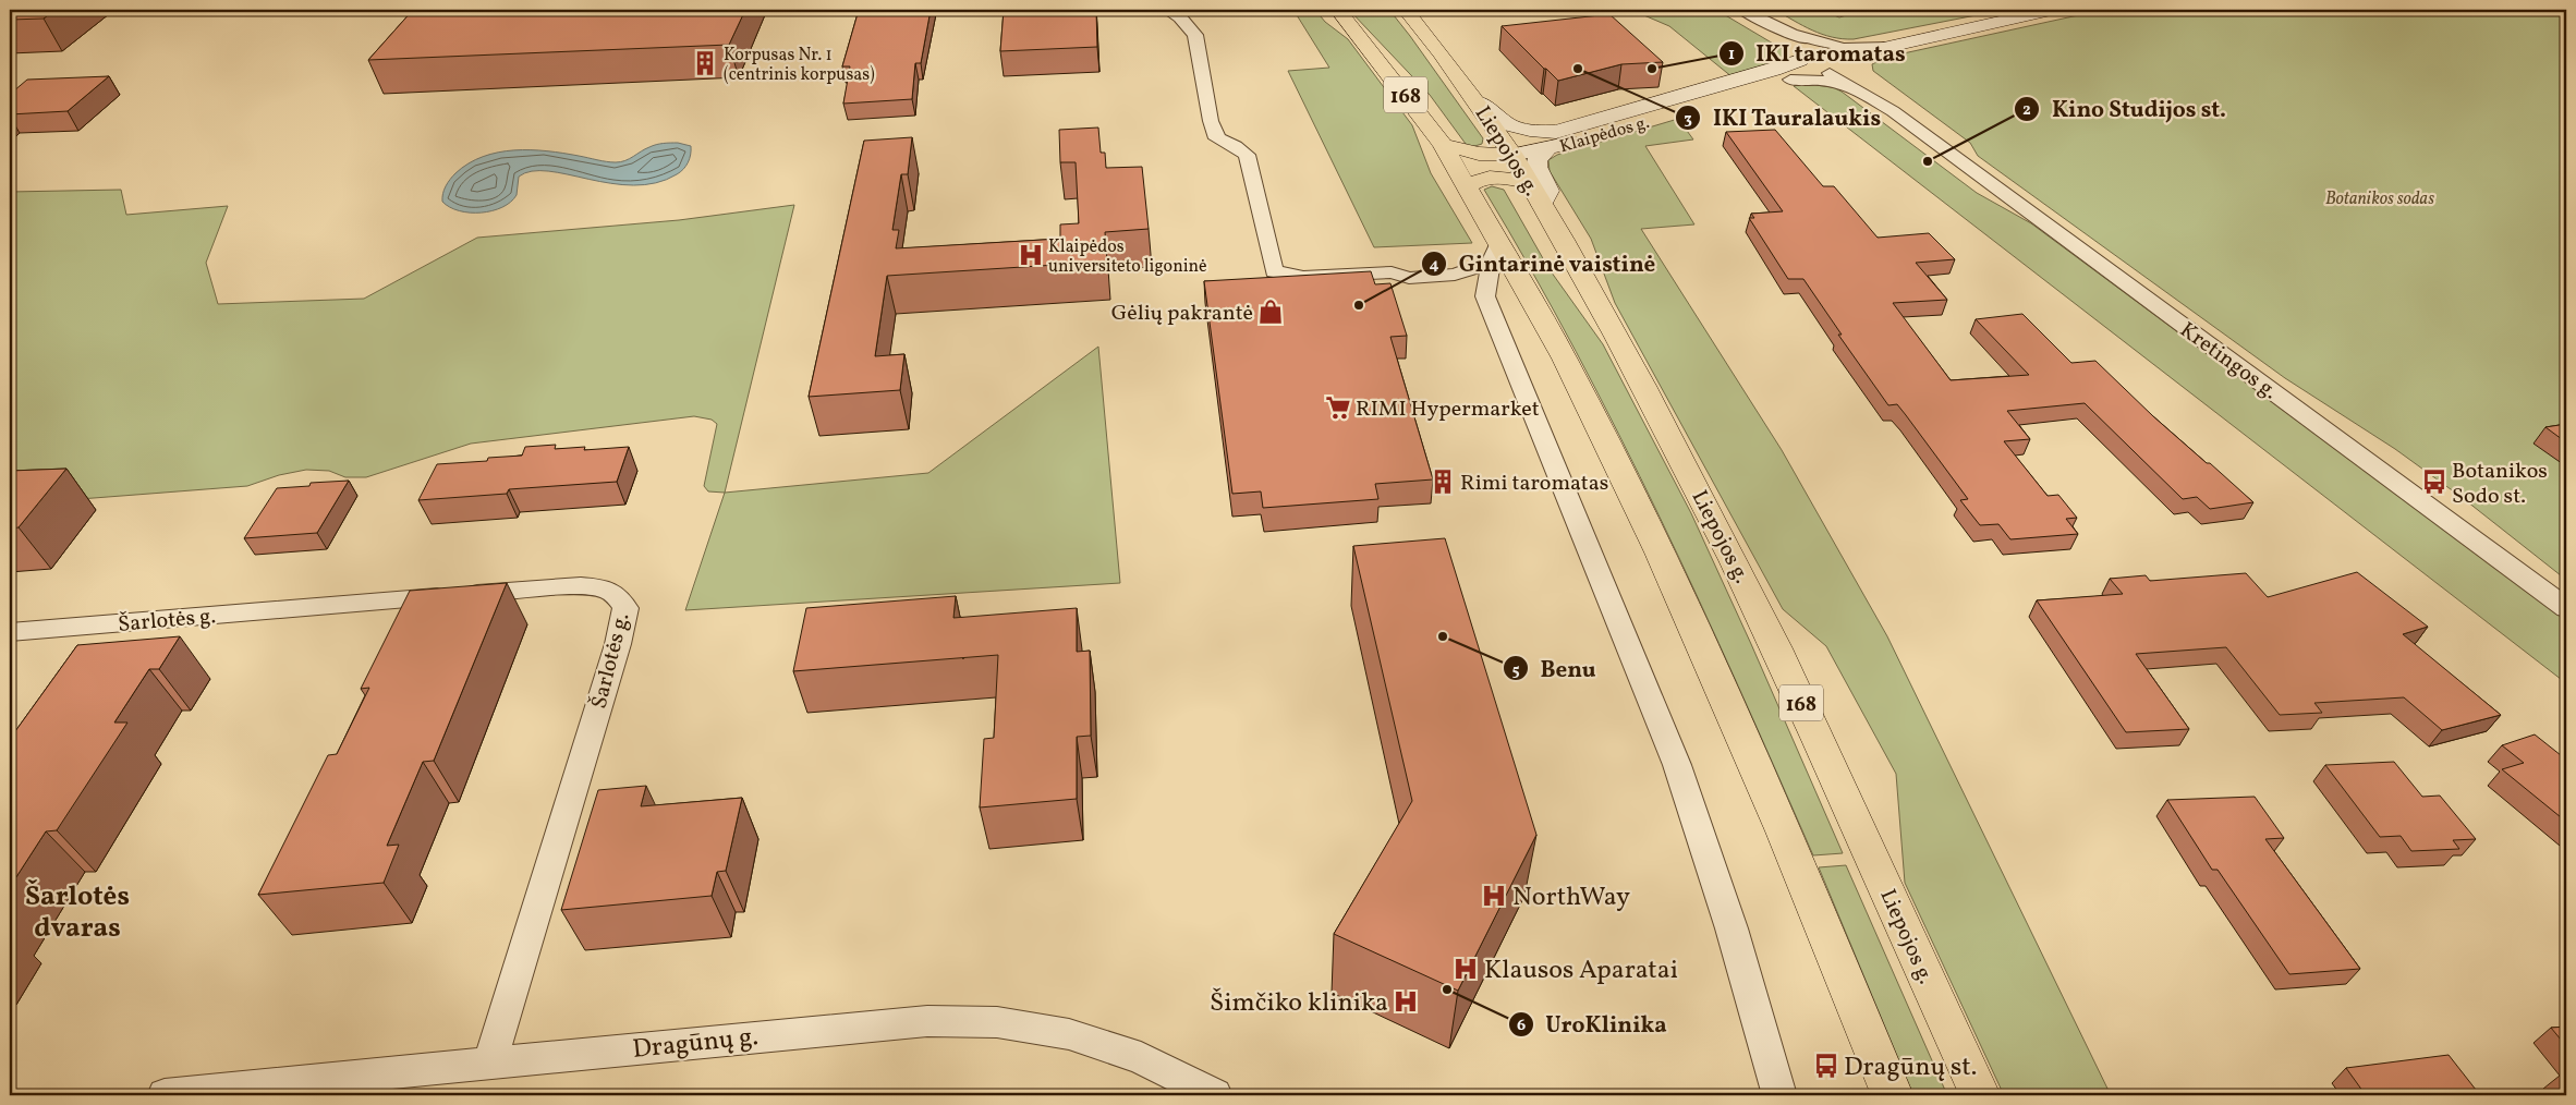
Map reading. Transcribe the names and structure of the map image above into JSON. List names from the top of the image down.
{
  "streets": {
    "main road": ["168", "Klaipėdos g.", "Liepojos g."],
    "street": ["Kretingos g.", "Šarlotės g.", "Dragūnų g."]
  },
  "crossings": [
    ["Klaipėdos g.", "Liepojos g."],
    ["Klaipėdos g.", "Kretingos g."],
    ["Šarlotės g.", "Dragūnų g."]
  ],
  "districts": ["Šarlotės dvaras"],
  "parks": ["Botanikos sodas"],
  "places": {
    "building": ["Korpusas Nr. 1 (centrinis korpusas)", "Rimi taromatas"],
    "other": [
      "IKI Tauralaukis",
      "IKI taromatas",
      "Kino Studijos st.",
      "Gintarinė vaistinė",
      "Benu",
      "UroKlinika"
    ],
    "hospital": [
      "Klaipėdos universiteto ligoninė",
      "NorthWay",
      "Klausos Aparatai",
      "Šimčiko klinika"
    ],
    "shop": ["Gėlių pakrantė"],
    "supermarket": ["RIMI Hypermarket"],
    "bus stop": ["Botanikos Sodo st.", "Dragūnų st."]
  }
}
